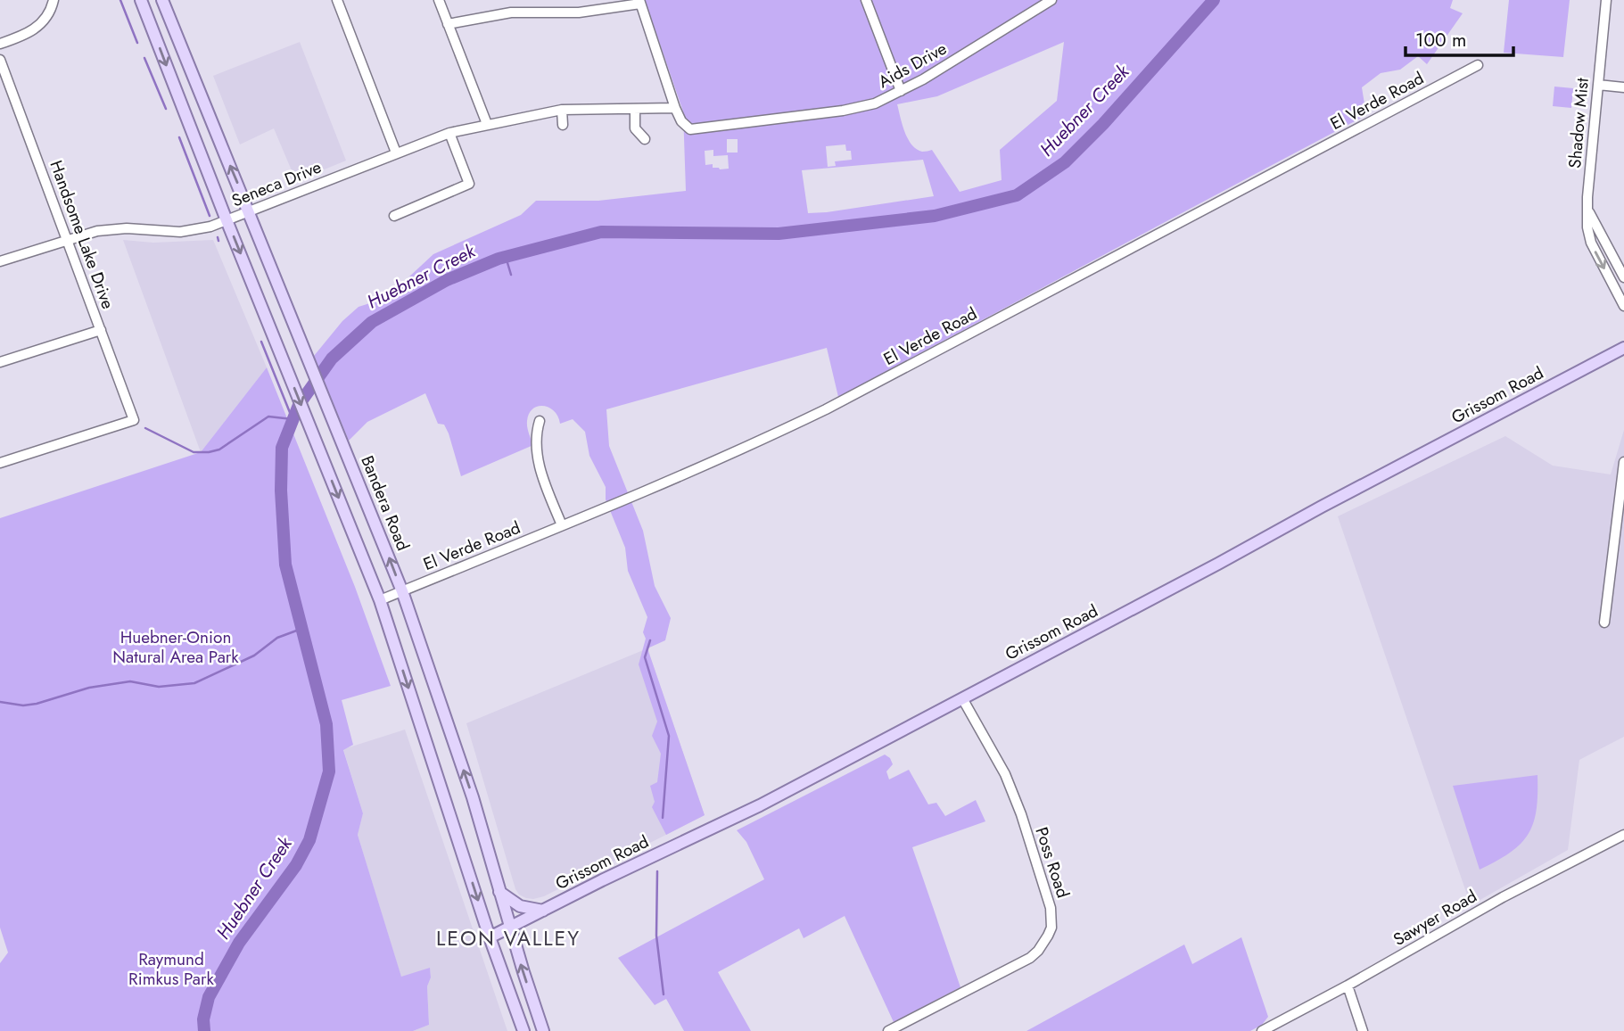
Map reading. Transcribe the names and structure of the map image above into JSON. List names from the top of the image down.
{
  "streets": {
    "main road": ["Grissom Road", "Bandera Road"],
    "street": [
      "Aids Drive",
      "El Verde Road",
      "Shadow Mist",
      "Seneca Drive",
      "Handsome Lake Drive",
      "Poss Road",
      "Sawyer Road"
    ]
  },
  "crossings": [
    ["Aids Drive", "Seneca Drive"],
    ["El Verde Road", "Bandera Road"],
    ["Seneca Drive", "Handsome Lake Drive"],
    ["Seneca Drive", "Bandera Road"],
    ["Grissom Road", "Bandera Road"],
    ["Grissom Road", "Poss Road"]
  ],
  "districts": ["LEON VALLEY"],
  "water": ["Huebner Creek"],
  "parks": ["Huebner-Onion Natural Area Park", "Raymund Rimkus Park"],
  "scale_bar": "100 m"
}
